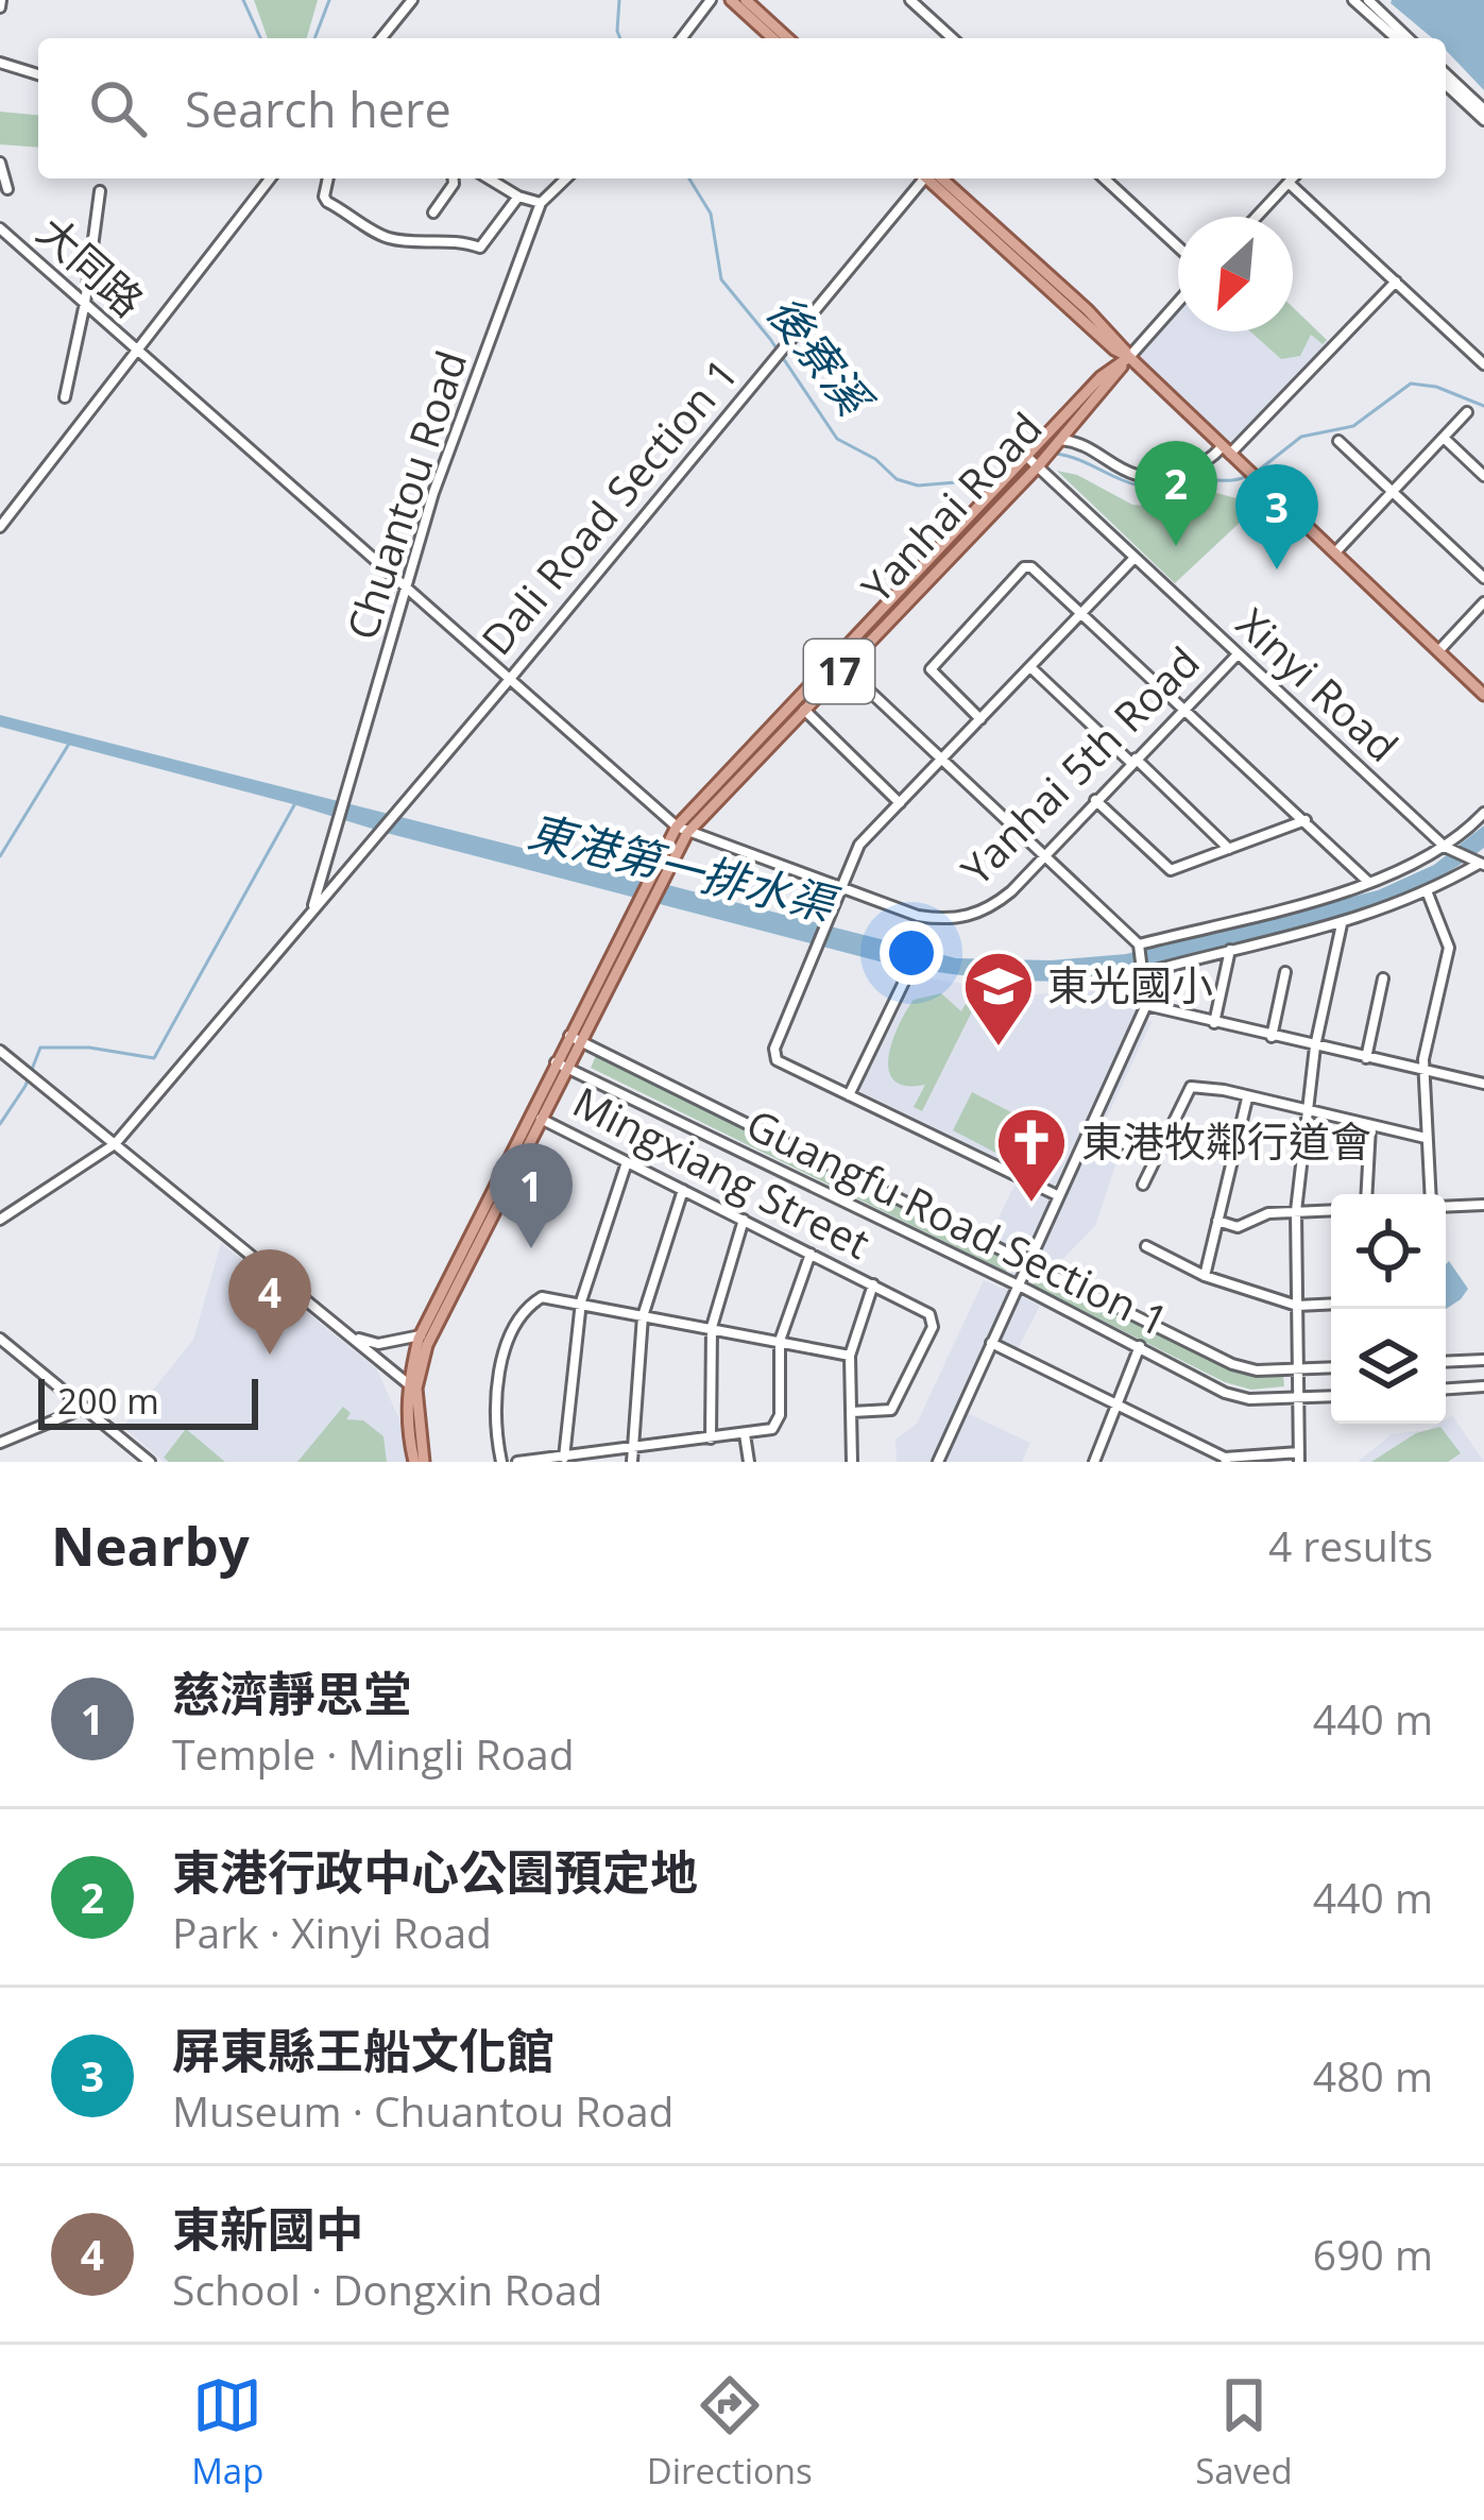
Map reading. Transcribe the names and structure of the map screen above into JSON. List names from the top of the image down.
{
  "streets": {
    "main road": ["Yanhai Road", "17"],
    "street": [
      "大同路",
      "Chuantou Road",
      "Dali Road Section 1",
      "Xinyi Road",
      "Yanhai 5th Road",
      "Mingxiang Street",
      "Guangfu Road Section 1"
    ]
  },
  "crossings": [
    ["大同路", "Chuantou Road"],
    ["大同路", "Dali Road Section 1"],
    ["大同路", "Yanhai Road"],
    ["大同路", "Yanhai 5th Road"],
    ["Chuantou Road", "Dali Road Section 1"],
    ["Yanhai Road", "17"],
    ["Yanhai Road", "Xinyi Road"],
    ["Yanhai Road", "Yanhai 5th Road"],
    ["Yanhai Road", "Guangfu Road Section 1"],
    ["17", "Mingxiang Street"],
    ["17", "Guangfu Road Section 1"],
    ["Xinyi Road", "Yanhai 5th Road"]
  ],
  "water": ["後寮溪", "東港第一排水渠"],
  "places": {
    "school or university": ["東光國小"],
    "church": ["東港牧鄰行道會"]
  },
  "scale_bar": "200 m",
  "north": "bottom left",
  "page": {
    "search": "Search here",
    "pins": [
      "2",
      "3",
      "1",
      "4"
    ],
    "scale": "200 m",
    "heading": ["Nearby", "4 results"],
    "list": [
      {
        "mark": "1",
        "name": "慈濟靜思堂",
        "note": "Temple · Mingli Road",
        "value": "440 m"
      },
      {
        "mark": "2",
        "name": "東港行政中心公園預定地",
        "note": "Park · Xinyi Road",
        "value": "440 m"
      },
      {
        "mark": "3",
        "name": "屏東縣王船文化館",
        "note": "Museum · Chuantou Road",
        "value": "480 m"
      },
      {
        "mark": "4",
        "name": "東新國中",
        "note": "School · Dongxin Road",
        "value": "690 m"
      }
    ],
    "nav": ["Map", "Directions", "Saved"]
  }
}
